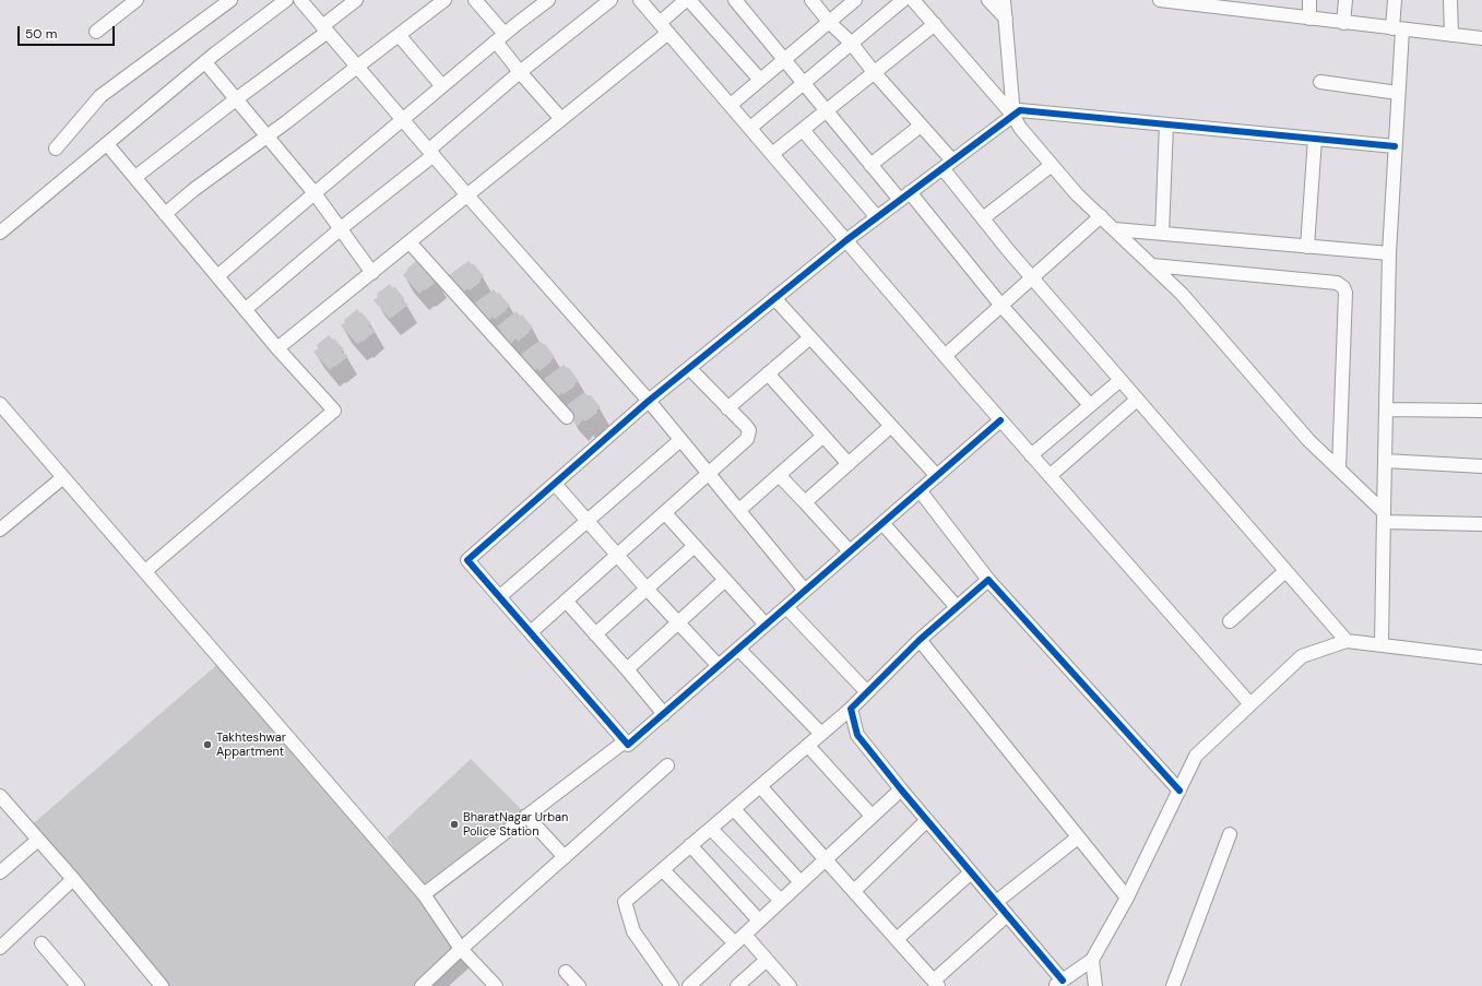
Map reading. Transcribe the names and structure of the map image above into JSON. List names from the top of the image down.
{
  "places": ["Takhteshwar Appartment", "BharatNagar Urban Police Station"],
  "scale_bar": "50 m"
}
